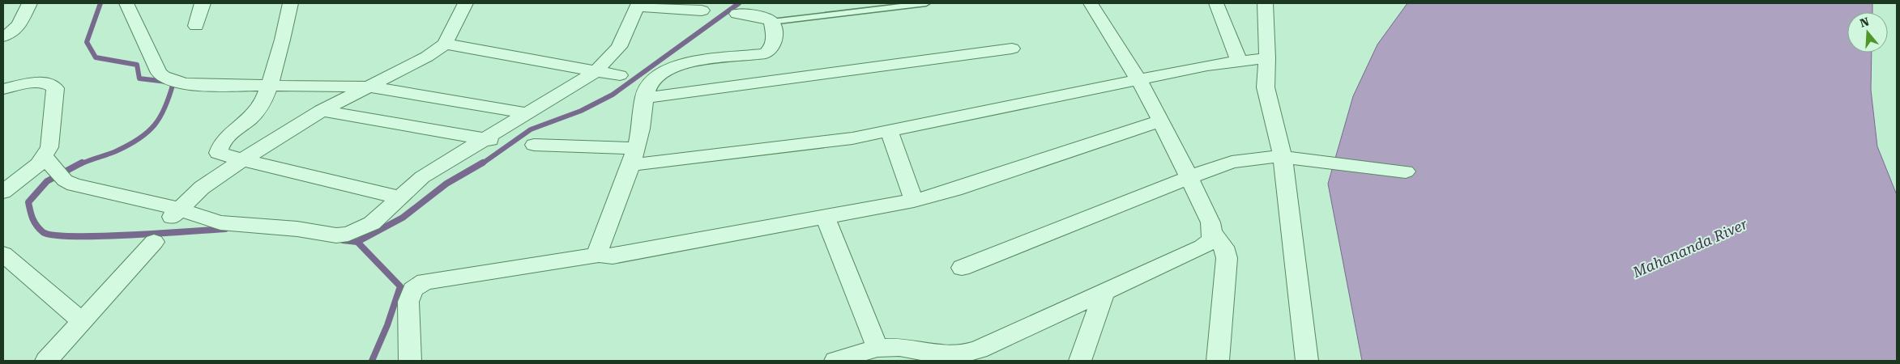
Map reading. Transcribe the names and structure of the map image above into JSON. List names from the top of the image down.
{
  "water": ["Mahananda River"],
  "north": "top"
}
